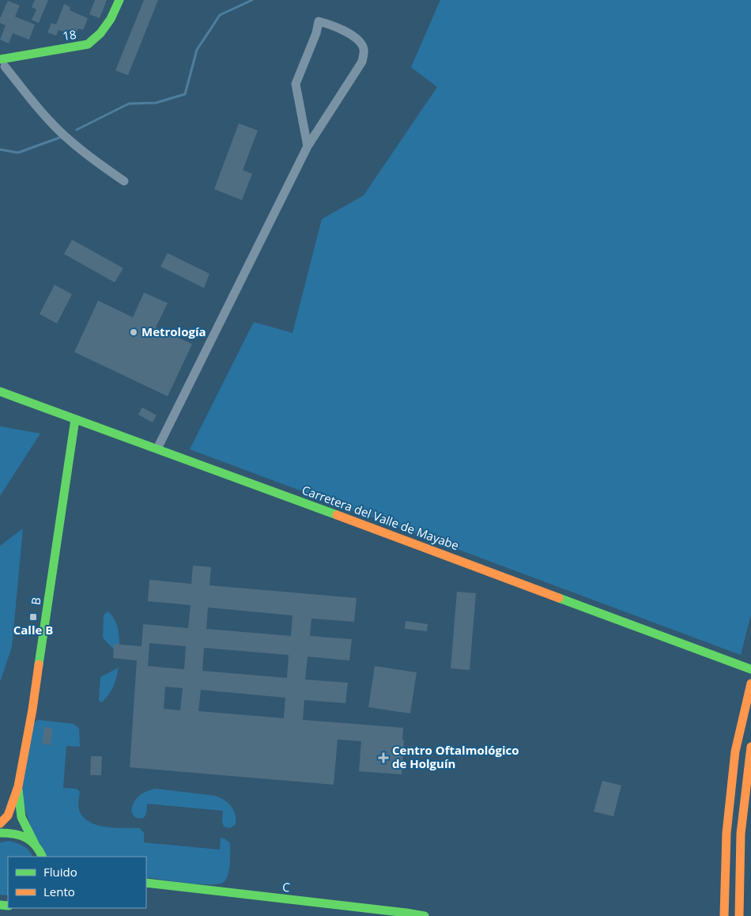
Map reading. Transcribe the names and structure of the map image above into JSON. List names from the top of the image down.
{
  "streets": {
    "main road": [
      "18",
      "Carretera del Valle de Mayabe",
      "B",
      "C"
    ]
  },
  "crossings": [
    ["Carretera del Valle de Mayabe", "B"]
  ],
  "places": {
    "other": ["Metrología"],
    "transit": ["Calle B"],
    "health": ["Centro Oftalmológico de Holguín"]
  },
  "legend": ["Fluido", "Lento"]
}
